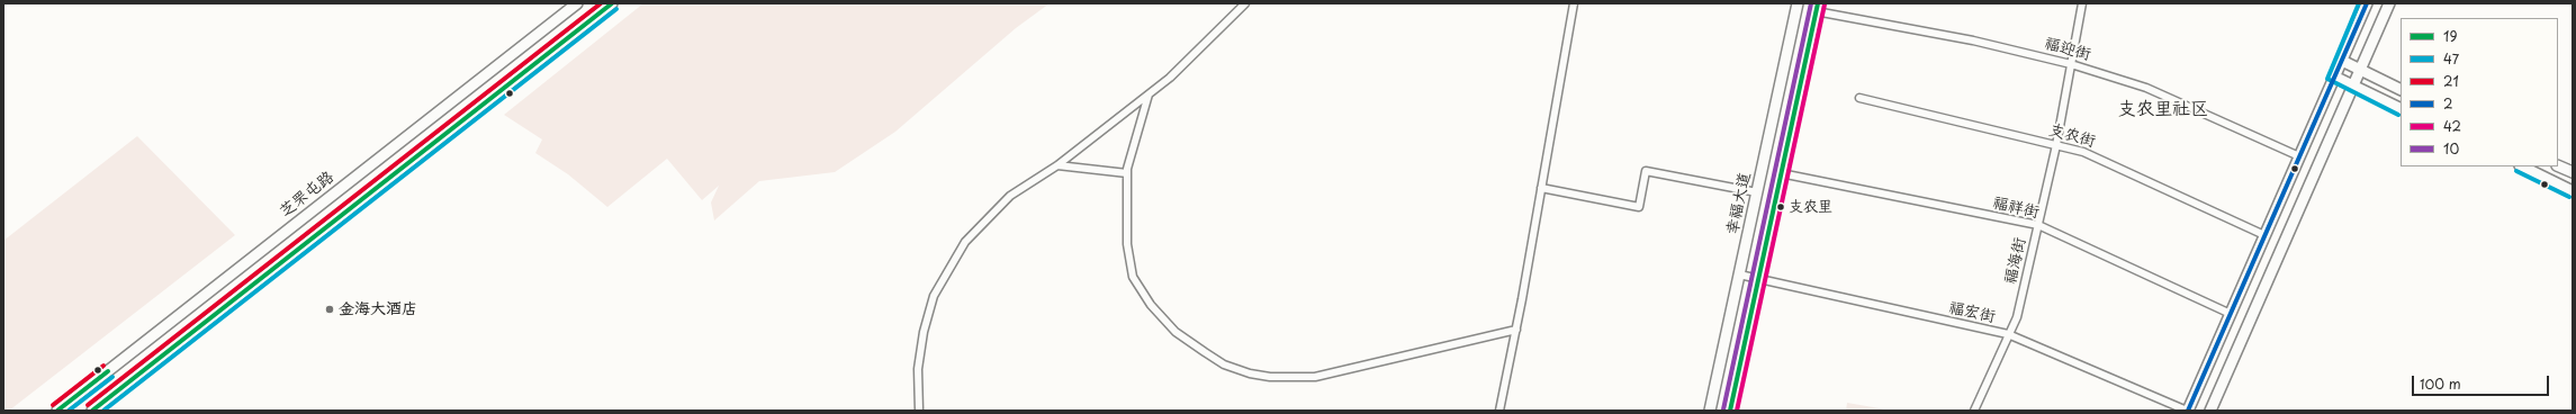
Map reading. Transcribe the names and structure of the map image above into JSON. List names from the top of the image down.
{
  "streets": {
    "main road": ["芝罘屯路", "幸福大道"],
    "street": [
      "福迎街",
      "支农街",
      "福祥街",
      "福海街",
      "福宏街"
    ]
  },
  "crossings": [
    ["福迎街", "福海街"],
    ["支农街", "福海街"],
    ["幸福大道", "福宏街"],
    ["福祥街", "福海街"],
    ["福海街", "福宏街"]
  ],
  "districts": ["支农里社区"],
  "places": ["支农里", "金海大酒店"],
  "lines": [
    "transit line 19",
    "transit line 47",
    "transit line 21",
    "transit line 2",
    "transit line 10",
    "transit line 42"
  ],
  "legend": [
    "19",
    "47",
    "21",
    "2",
    "42",
    "10"
  ],
  "scale_bar": "100 m"
}
